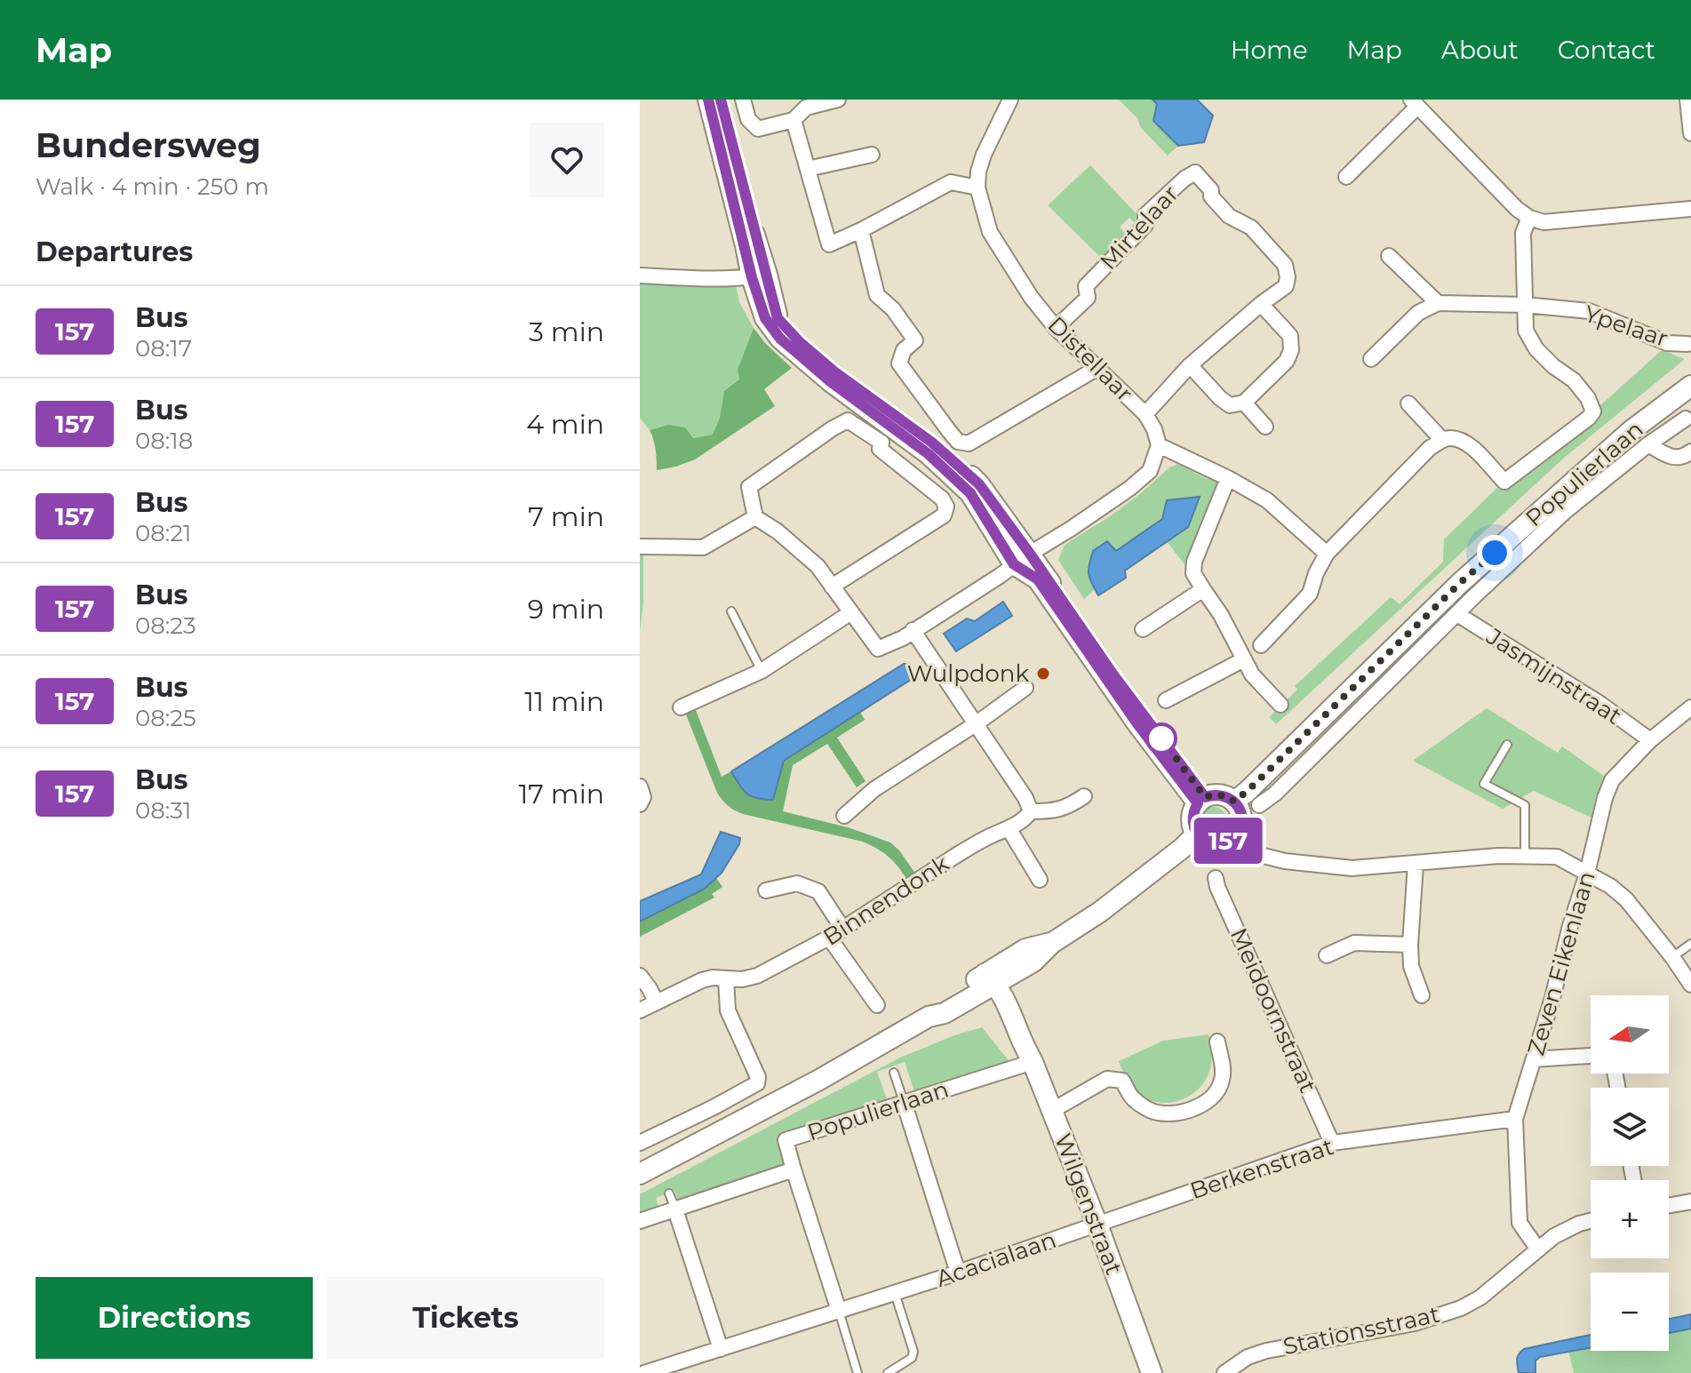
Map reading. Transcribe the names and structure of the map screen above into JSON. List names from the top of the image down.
{
  "streets": {
    "street": [
      "Mirtelaar",
      "Ypelaar",
      "Distellaar",
      "Populierlaan",
      "Jasmijnstraat",
      "Binnendonk",
      "Zeven Eikenlaan",
      "Meidoornstraat",
      "Berkenstraat",
      "Wilgenstraat",
      "Acacialaan",
      "Stationsstraat"
    ]
  },
  "crossings": [
    ["Mirtelaar", "Distellaar"],
    ["Populierlaan", "Jasmijnstraat"],
    ["Populierlaan", "Wilgenstraat"],
    ["Jasmijnstraat", "Zeven Eikenlaan"],
    ["Zeven Eikenlaan", "Berkenstraat"],
    ["Zeven Eikenlaan", "Stationsstraat"],
    ["Meidoornstraat", "Berkenstraat"],
    ["Berkenstraat", "Wilgenstraat"],
    ["Berkenstraat", "Acacialaan"],
    ["Wilgenstraat", "Acacialaan"]
  ],
  "places": ["Wulpdonk"],
  "lines": ["bus line 157"],
  "north": "left",
  "page": {
    "header": "Map",
    "nav": [
      "Home",
      "Map",
      "About",
      "Contact"
    ],
    "heading": [
      ["Bundersweg", "Walk · 4 min · 250 m"],
      "Departures"
    ],
    "on_map": "157",
    "list": [
      {
        "mark": "157",
        "name": "Bus",
        "note": "08:17",
        "value": "3 min"
      },
      {
        "mark": "157",
        "name": "Bus",
        "note": "08:18",
        "value": "4 min"
      },
      {
        "mark": "157",
        "name": "Bus",
        "note": "08:21",
        "value": "7 min"
      },
      {
        "mark": "157",
        "name": "Bus",
        "note": "08:23",
        "value": "9 min"
      },
      {
        "mark": "157",
        "name": "Bus",
        "note": "08:25",
        "value": "11 min"
      },
      {
        "mark": "157",
        "name": "Bus",
        "note": "08:31",
        "value": "17 min"
      }
    ],
    "map_buttons": ["+", "−"],
    "buttons": ["Directions", "Tickets"]
  }
}
